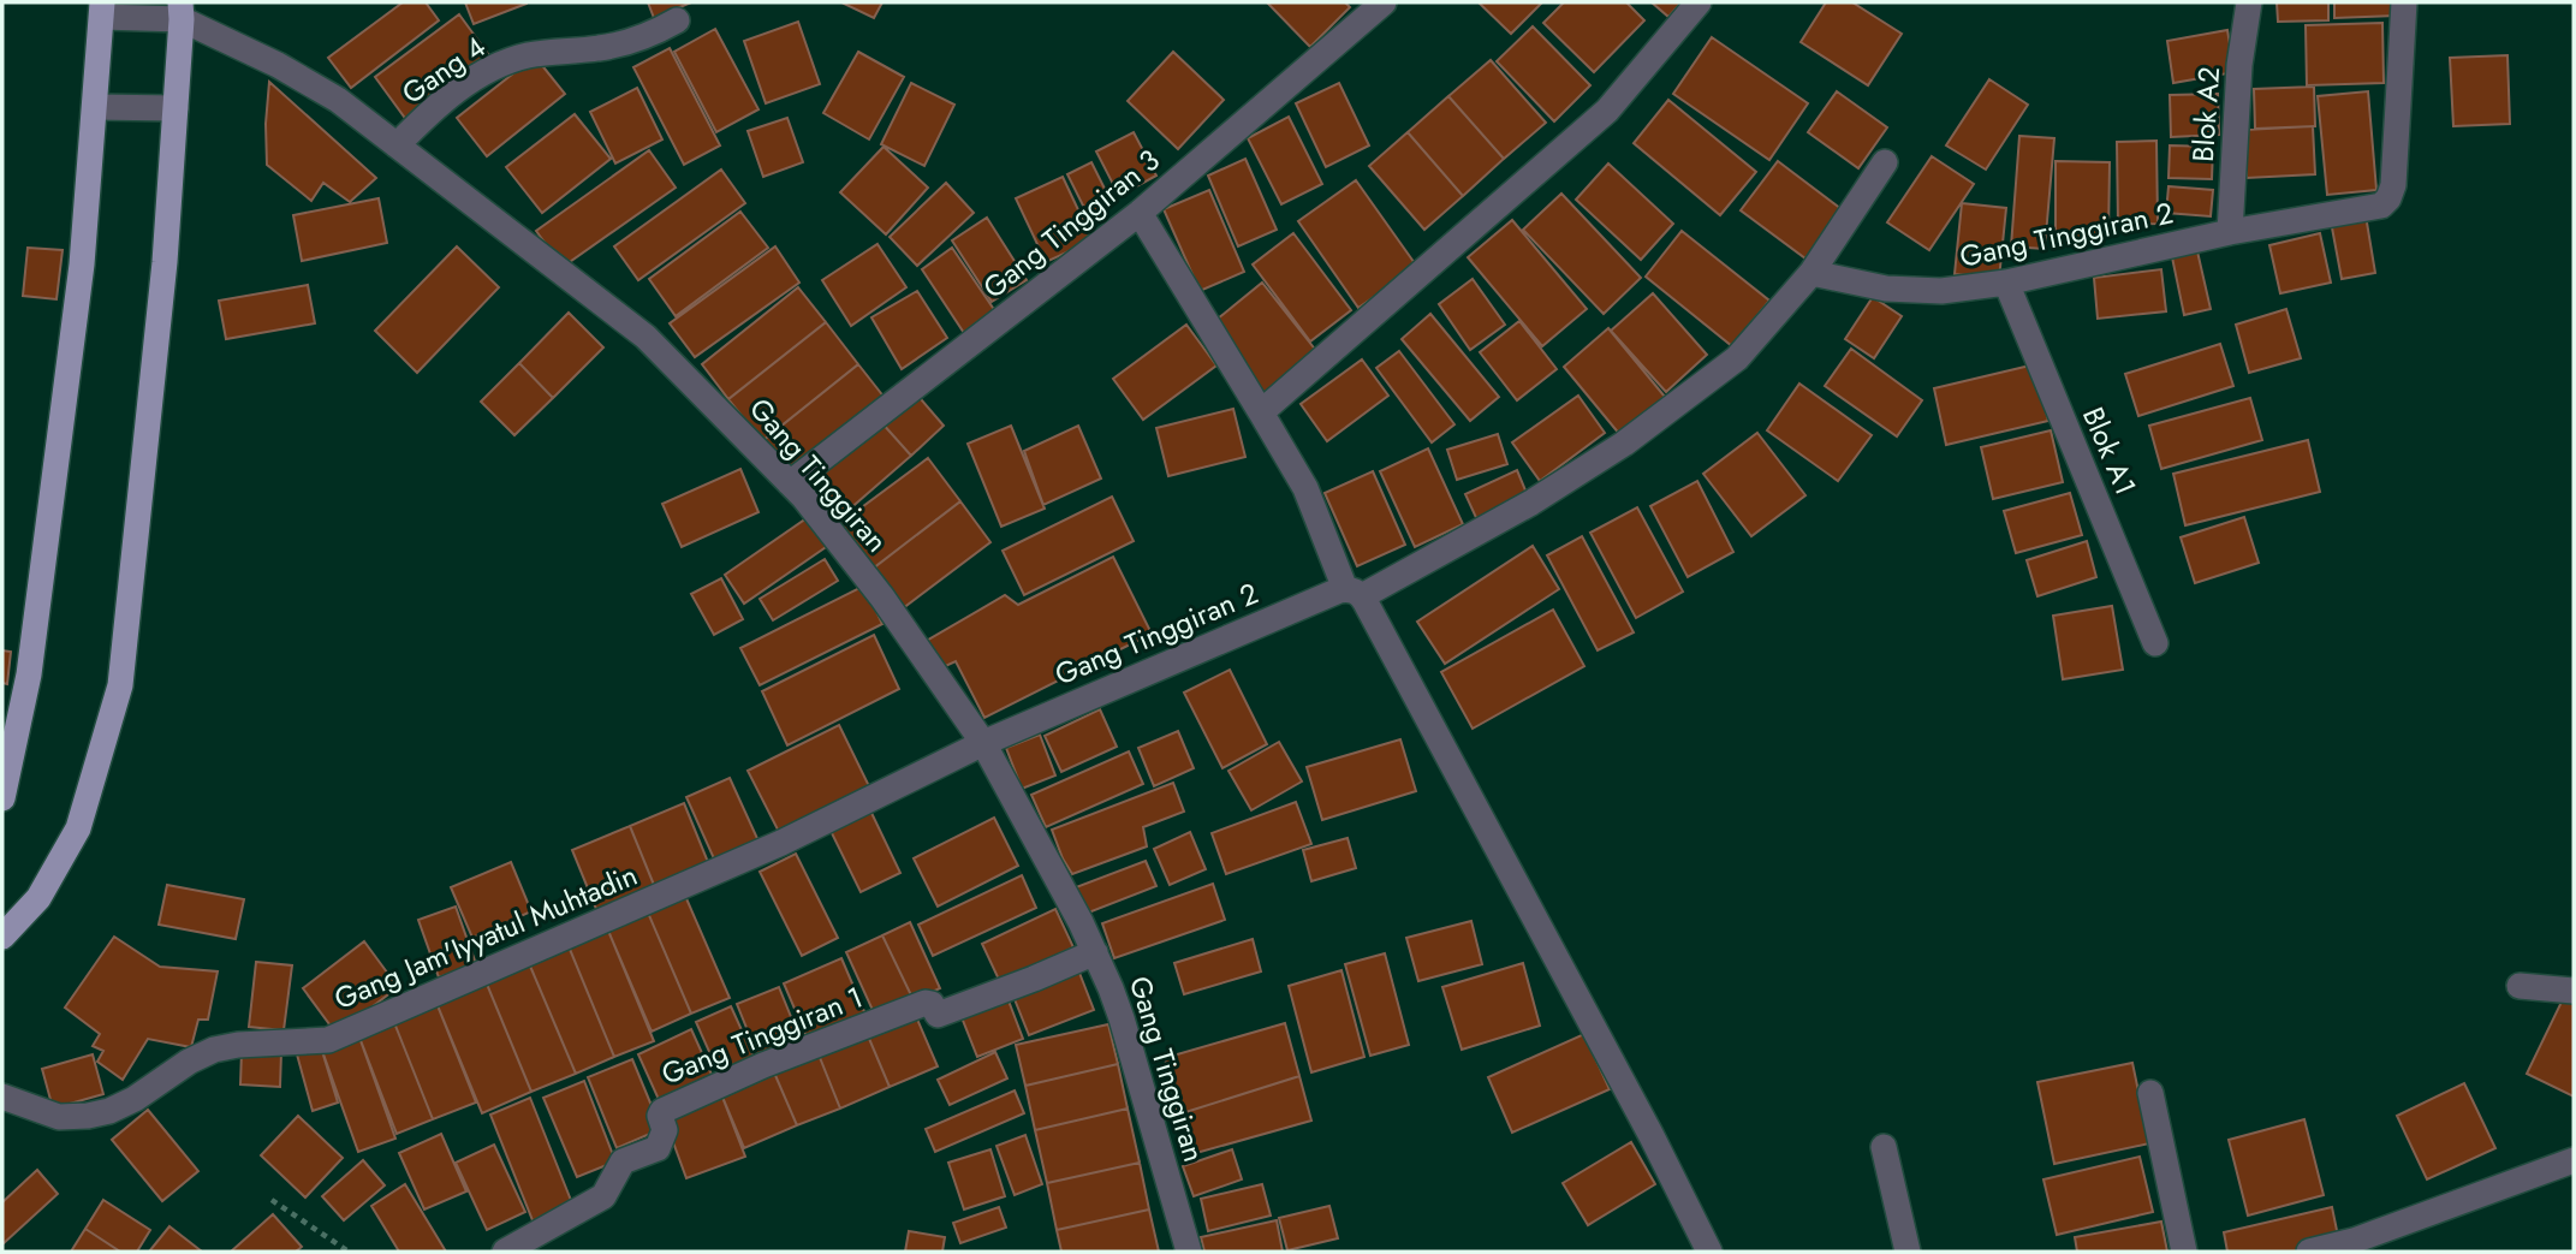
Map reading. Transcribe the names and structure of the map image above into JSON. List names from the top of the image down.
{
  "streets": {
    "street": [
      "Gang 4",
      "Blok A2",
      "Gang Tinggiran 3",
      "Gang Tinggiran 2",
      "Blok A1",
      "Gang Tinggiran",
      "Gang Jam'Iyyatul Muhtadin",
      "Gang Tinggiran 1"
    ]
  },
  "crossings": [
    ["Gang 4", "Gang Tinggiran"],
    ["Blok A2", "Gang Tinggiran 2"],
    ["Gang Tinggiran 3", "Gang Tinggiran"],
    ["Gang Tinggiran 2", "Blok A1"],
    ["Gang Tinggiran 2", "Gang Tinggiran"],
    ["Gang Tinggiran 2", "Gang Jam'Iyyatul Muhtadin"],
    ["Gang Tinggiran", "Gang Jam'Iyyatul Muhtadin"],
    ["Gang Tinggiran", "Gang Tinggiran 1"]
  ]
}
